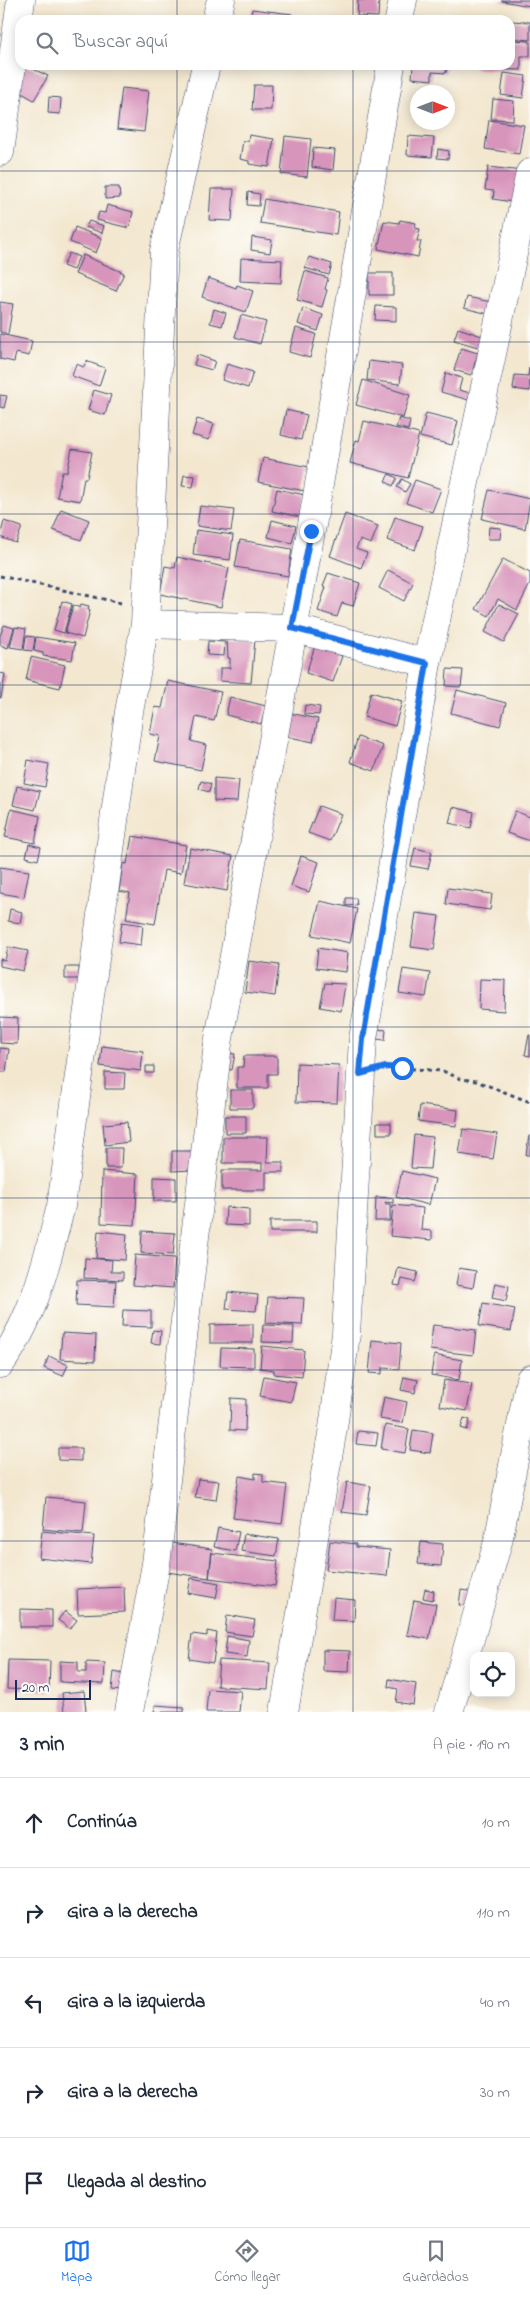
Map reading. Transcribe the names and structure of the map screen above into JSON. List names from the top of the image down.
{
  "scale_bar": "20 m",
  "north": "right",
  "page": {
    "search": "Buscar aquí",
    "scale": "20 m",
    "heading": ["3 min", "A pie · 190 m"],
    "list": [
      ["Continúa", "10 m"],
      ["Gira a la derecha", "110 m"],
      ["Gira a la izquierda", "40 m"],
      ["Gira a la derecha", "30 m"],
      "Llegada al destino"
    ],
    "nav": ["Mapa", "Cómo llegar", "Guardados"]
  }
}
